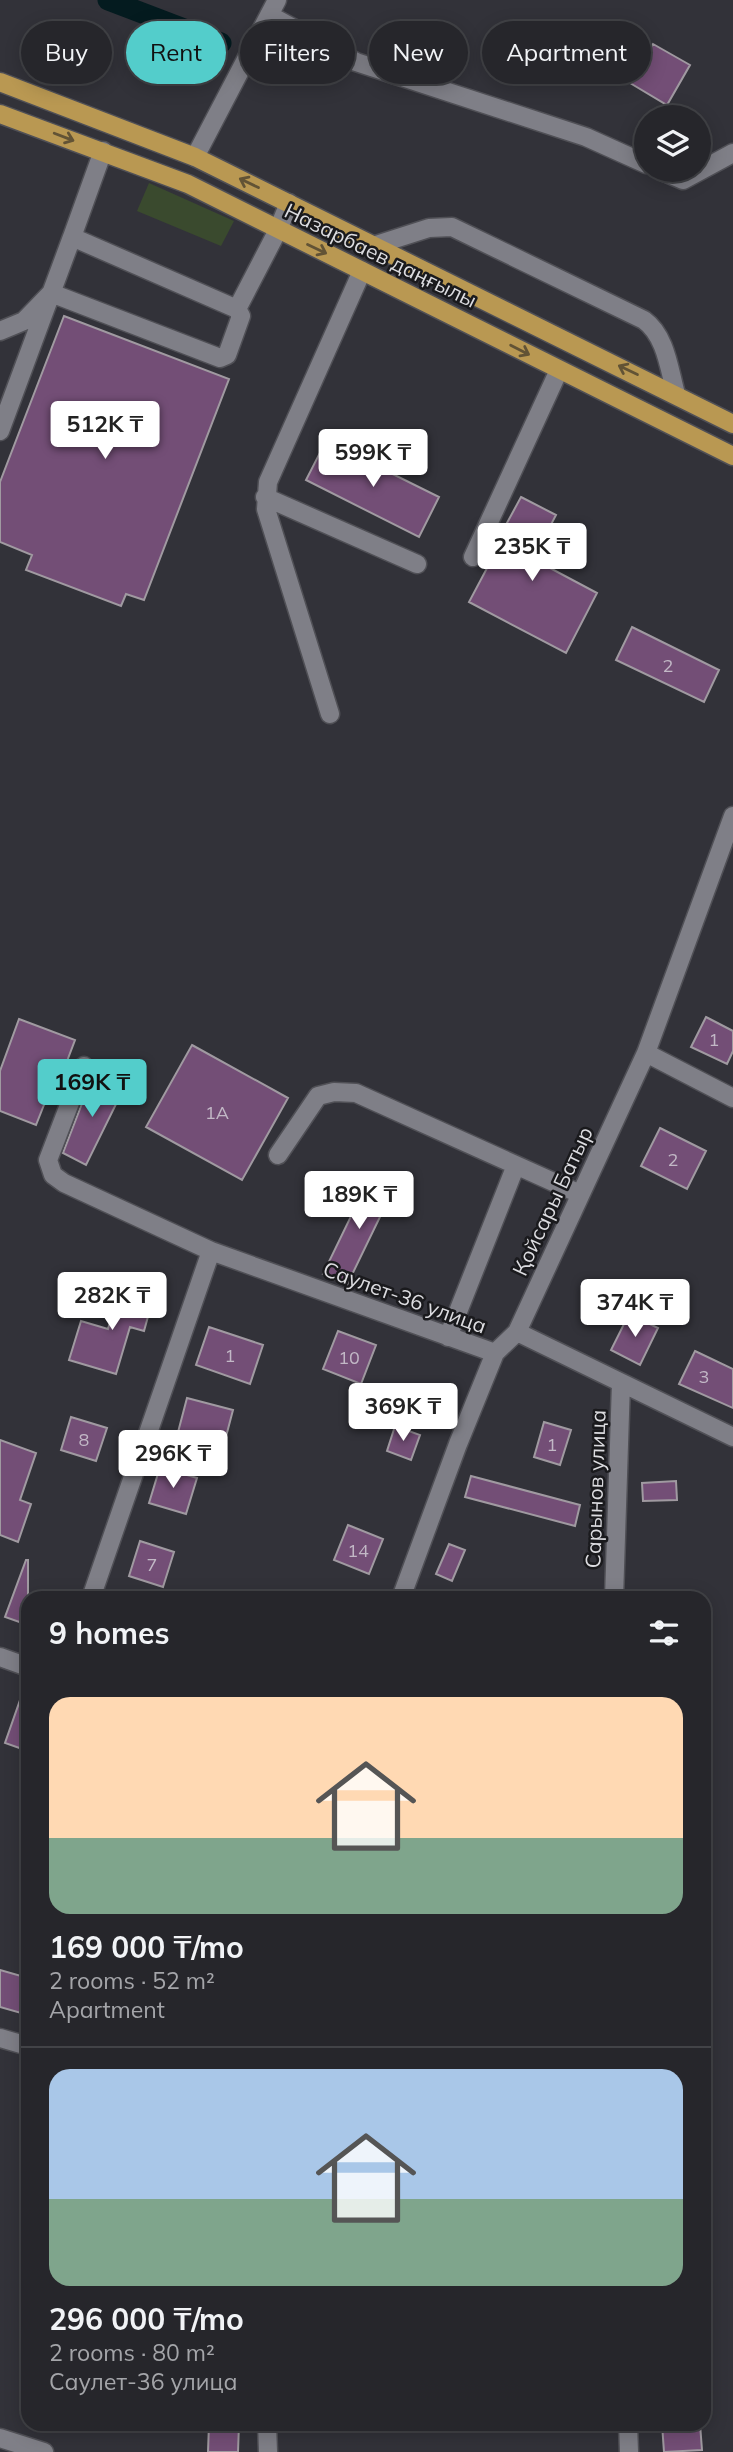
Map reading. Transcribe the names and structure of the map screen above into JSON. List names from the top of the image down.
{
  "streets": {
    "main road": ["Назарбаев даңғылы"],
    "street": ["Қойсары Батыр", "Саулет-36 улица", "Сарынов улица"]
  },
  "crossings": [
    ["Қойсары Батыр", "Саулет-36 улица"]
  ],
  "house_numbers": [
    "2",
    "1",
    "1А",
    "2",
    "1",
    "10",
    "3",
    "8",
    "1",
    "14",
    "7"
  ],
  "page": {
    "chip": [
      "Buy",
      "Rent",
      "Filters",
      "New",
      "Apartment"
    ],
    "price": [
      "512K ₸",
      "599K ₸",
      "235K ₸",
      "169K ₸",
      "189K ₸",
      "282K ₸",
      "374K ₸",
      "369K ₸",
      "296K ₸"
    ],
    "heading": "9 homes",
    "list": [
      {
        "name": "169 000 ₸/mo",
        "note": "2 rooms · 52 m² · Apartment"
      },
      {
        "name": "296 000 ₸/mo",
        "note": "2 rooms · 80 m² · Саулет-36 улица"
      }
    ]
  }
}
